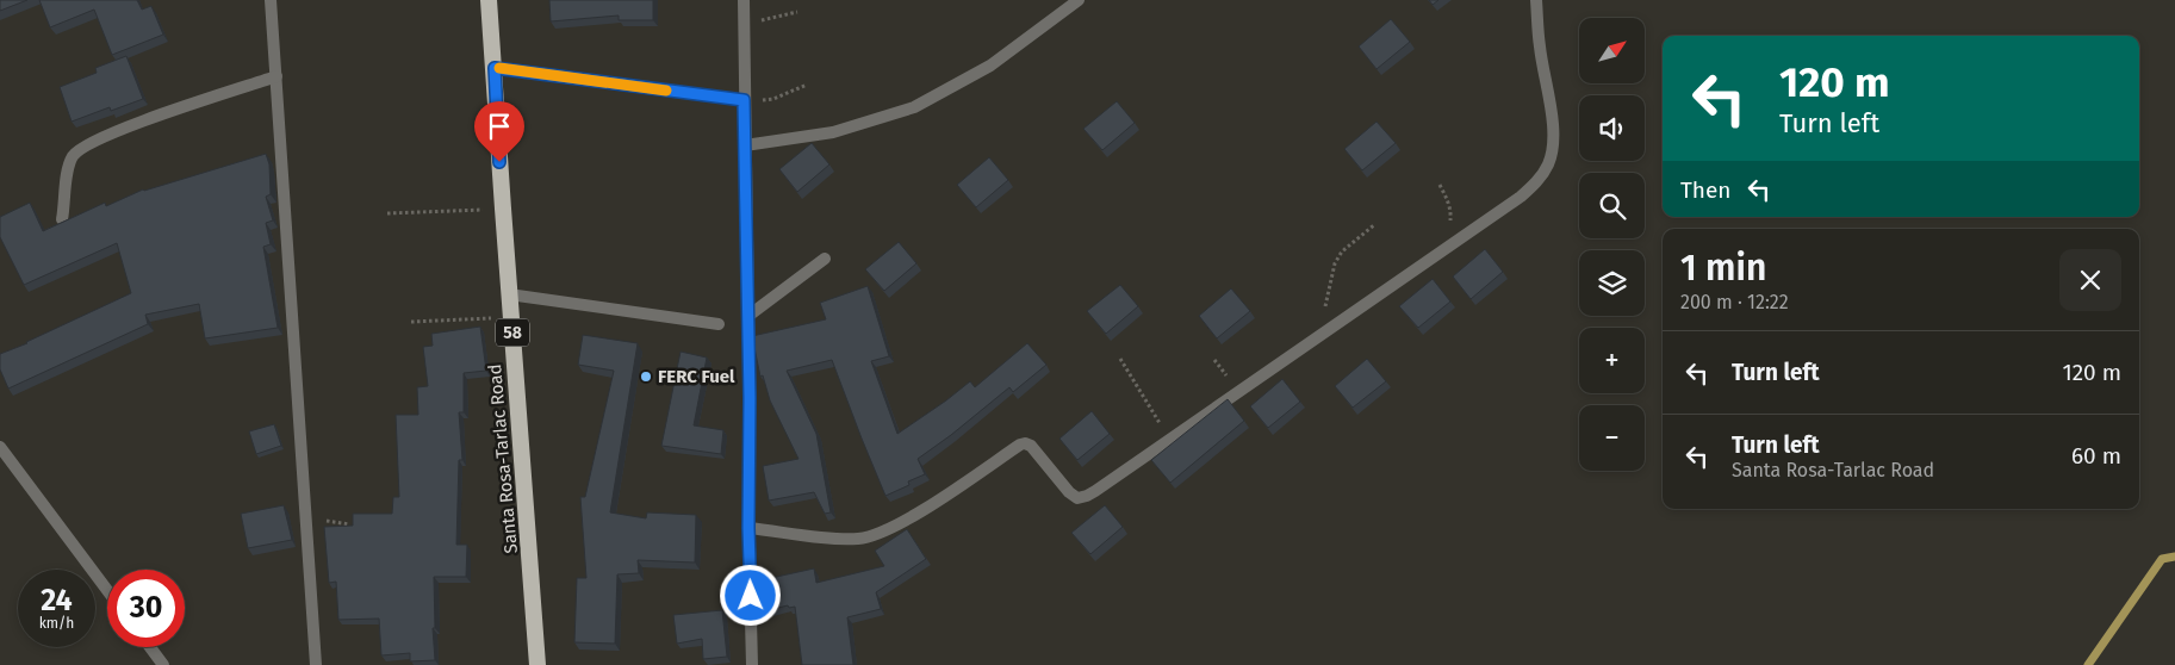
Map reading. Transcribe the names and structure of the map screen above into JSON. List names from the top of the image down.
{
  "streets": {
    "highway": ["58", "Santa Rosa-Tarlac Road"]
  },
  "places": ["FERC Fuel"],
  "north": "top right",
  "page": {
    "map_buttons": ["+", "−"],
    "turn": ["120 m", "Turn left"],
    "then": "Then",
    "heading": ["1 min", "200 m · 12:22"],
    "list": [
      {
        "name": "Turn left",
        "value": "120 m"
      },
      {
        "name": "Turn left",
        "note": "Santa Rosa-Tarlac Road",
        "value": "60 m"
      }
    ],
    "speed": "24 km/h",
    "limit": "30"
  }
}
